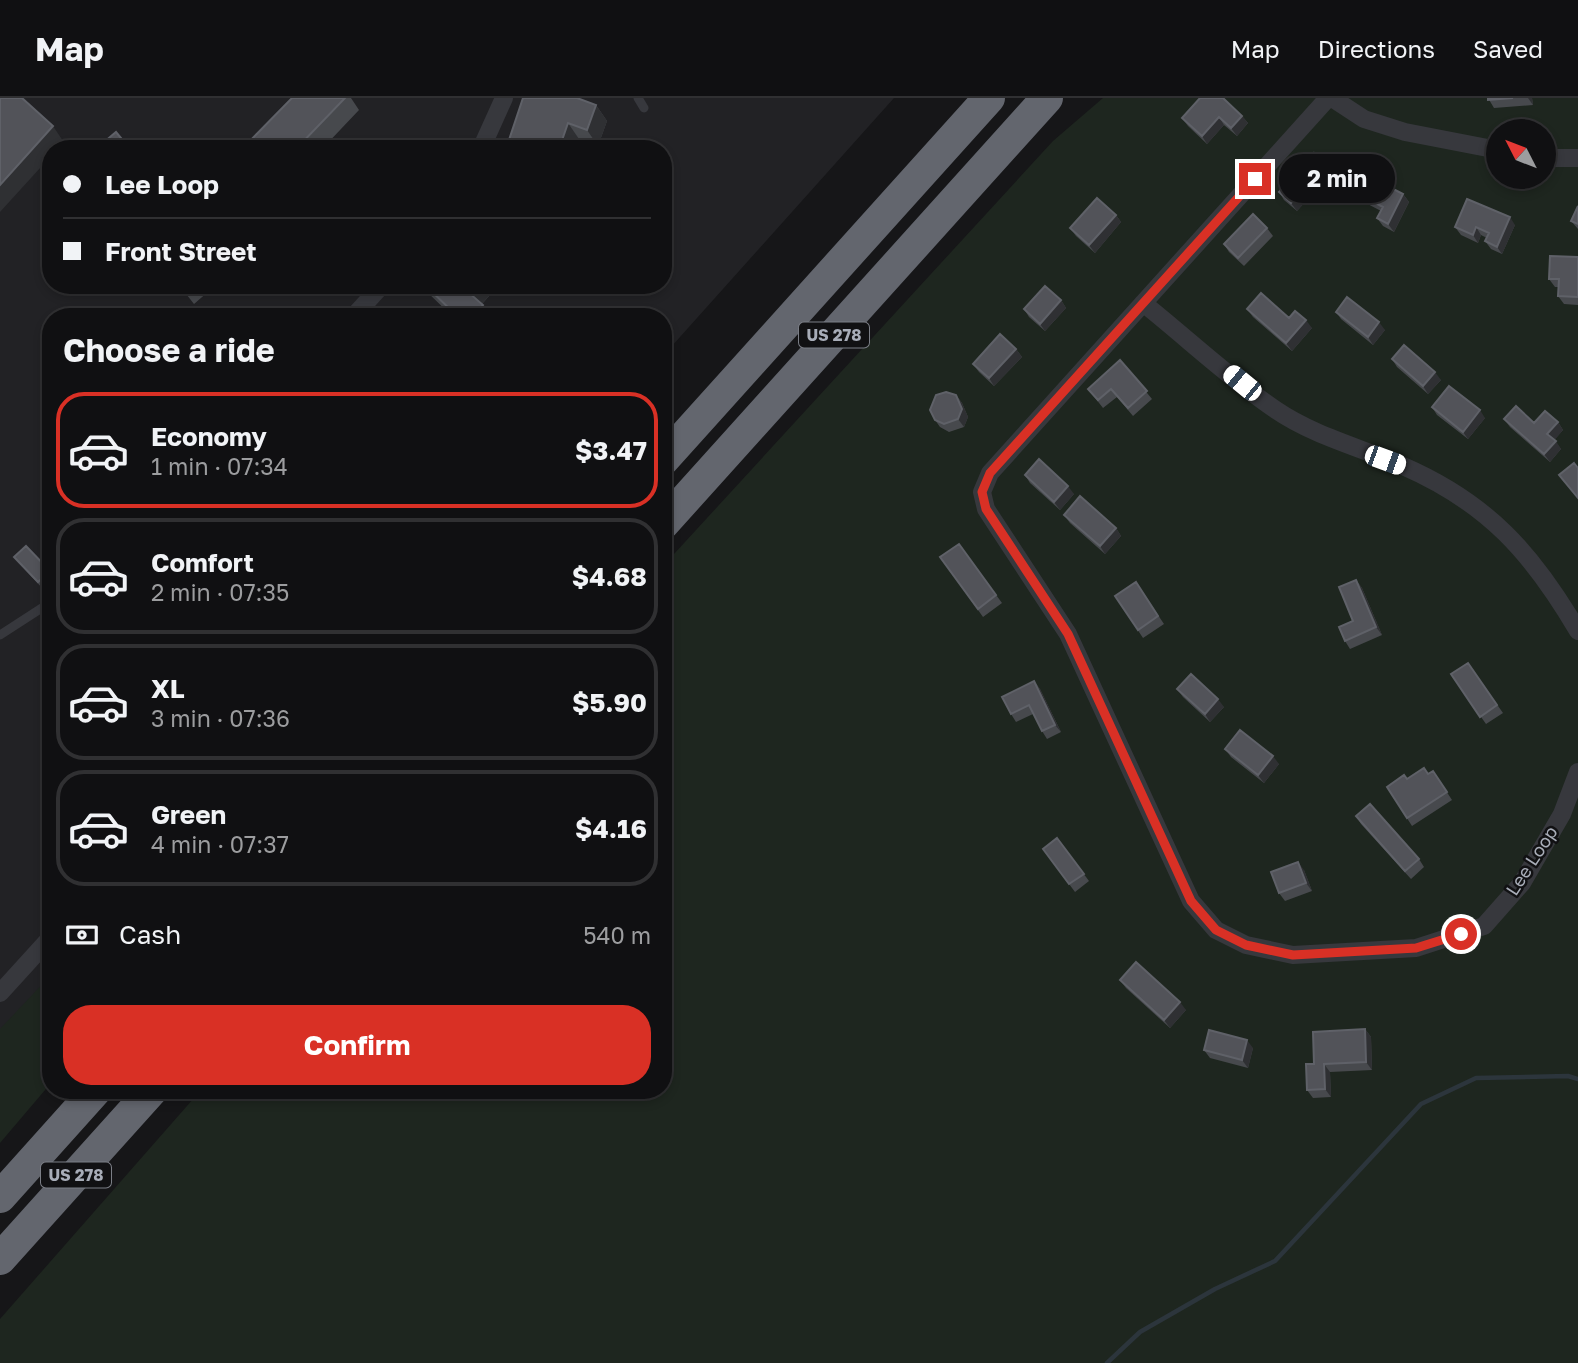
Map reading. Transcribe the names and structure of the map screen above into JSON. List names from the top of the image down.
{
  "streets": {
    "highway": ["US 278"],
    "street": ["Lee Loop"]
  },
  "north": "top left",
  "page": {
    "header": "Map",
    "nav": ["Map", "Directions", "Saved"],
    "banner": ["Lee Loop", "Front Street"],
    "bubble": "2 min",
    "heading": "Choose a ride",
    "list": [
      {
        "name": "Economy",
        "note": "1 min · 07:34",
        "value": "$3.47"
      },
      {
        "name": "Comfort",
        "note": "2 min · 07:35",
        "value": "$4.68"
      },
      {
        "name": "XL",
        "note": "3 min · 07:36",
        "value": "$5.90"
      },
      {
        "name": "Green",
        "note": "4 min · 07:37",
        "value": "$4.16"
      }
    ],
    "pay": ["Cash", "540 m"],
    "buttons": "Confirm"
  }
}
